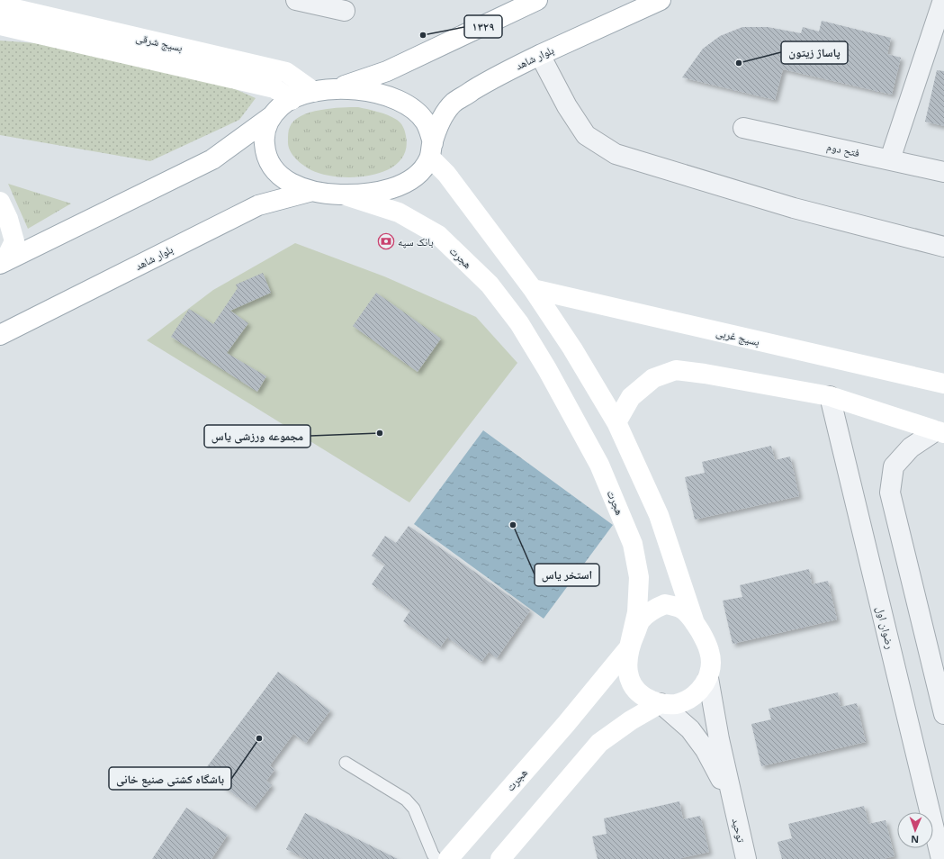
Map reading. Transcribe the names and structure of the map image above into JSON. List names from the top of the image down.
{
  "streets": {
    "main road": [
      "بسیج شرقی",
      "بلوار شاهد",
      "هجرت",
      "بسیج غربی"
    ],
    "street": ["فتح دوم", "رضوان اول", "توحید"]
  },
  "crossings": [
    ["بلوار شاهد", "هجرت"]
  ],
  "places": {
    "other": [
      "۱۳۲۹",
      "پاساژ زیتون",
      "مجموعه ورزشی یاس",
      "استخر یاس",
      "باشگاه کشتی صنیع خانی"
    ],
    "bank": ["بانک سپه"]
  },
  "north": "bottom"
}
